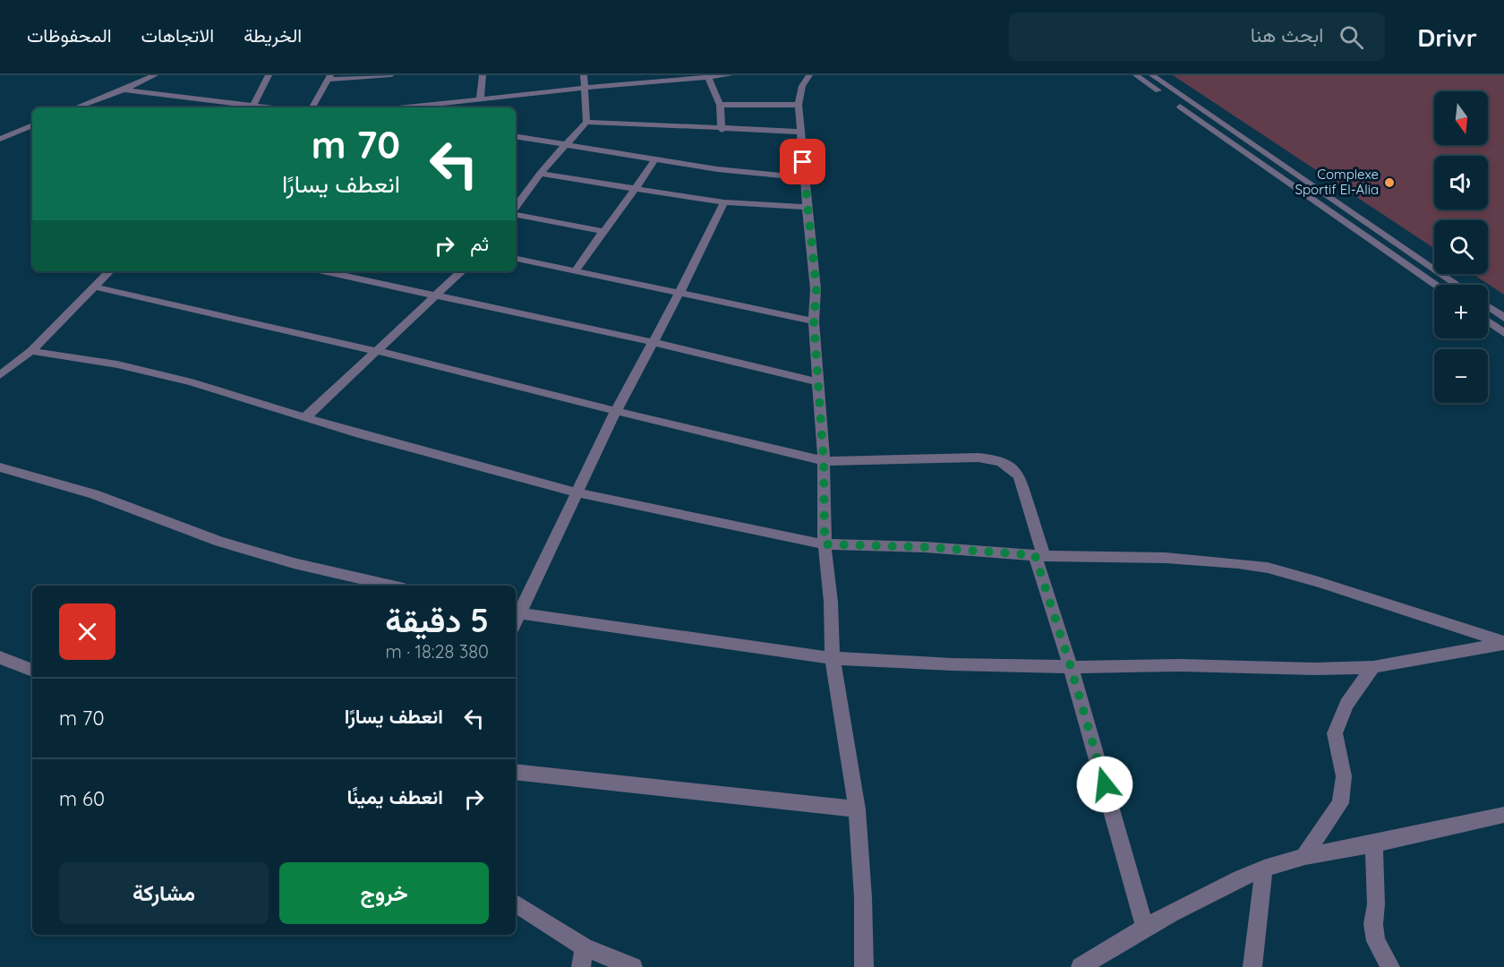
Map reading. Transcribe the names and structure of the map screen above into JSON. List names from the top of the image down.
{
  "places": ["Complexe Sportif El-Alia"],
  "north": "bottom",
  "page": {
    "header": "Drivr",
    "search": "ابحث هنا",
    "nav": ["الخريطة", "الاتجاهات", "المحفوظات"],
    "map_buttons": ["+", "−"],
    "turn": ["70 m", "انعطف يسارًا"],
    "then": "ثم",
    "heading": ["5 دقيقة", "380 m · 18:28"],
    "list": [
      {
        "name": "انعطف يسارًا",
        "value": "70 m"
      },
      {
        "name": "انعطف يمينًا",
        "value": "60 m"
      }
    ],
    "buttons": ["خروج", "مشاركة"]
  }
}
